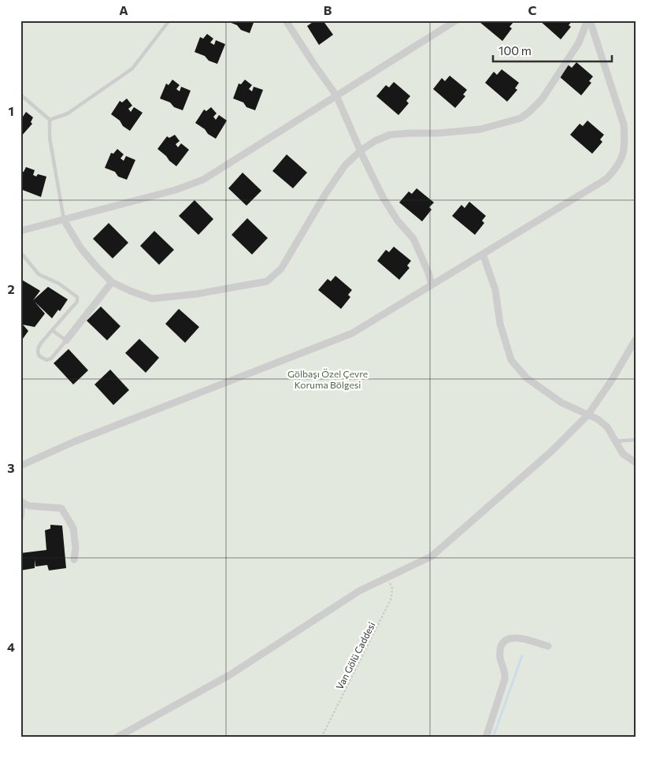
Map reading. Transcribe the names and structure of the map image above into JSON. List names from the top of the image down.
{
  "streets": {
    "path": ["Van Gölü Caddesi"]
  },
  "parks": ["Gölbaşı Özel Çevre Koruma Bölgesi"],
  "scale_bar": "100 m",
  "grid": {
    "columns": ["A", "B", "C"],
    "rows": [
      "1",
      "2",
      "3",
      "4"
    ]
  }
}
